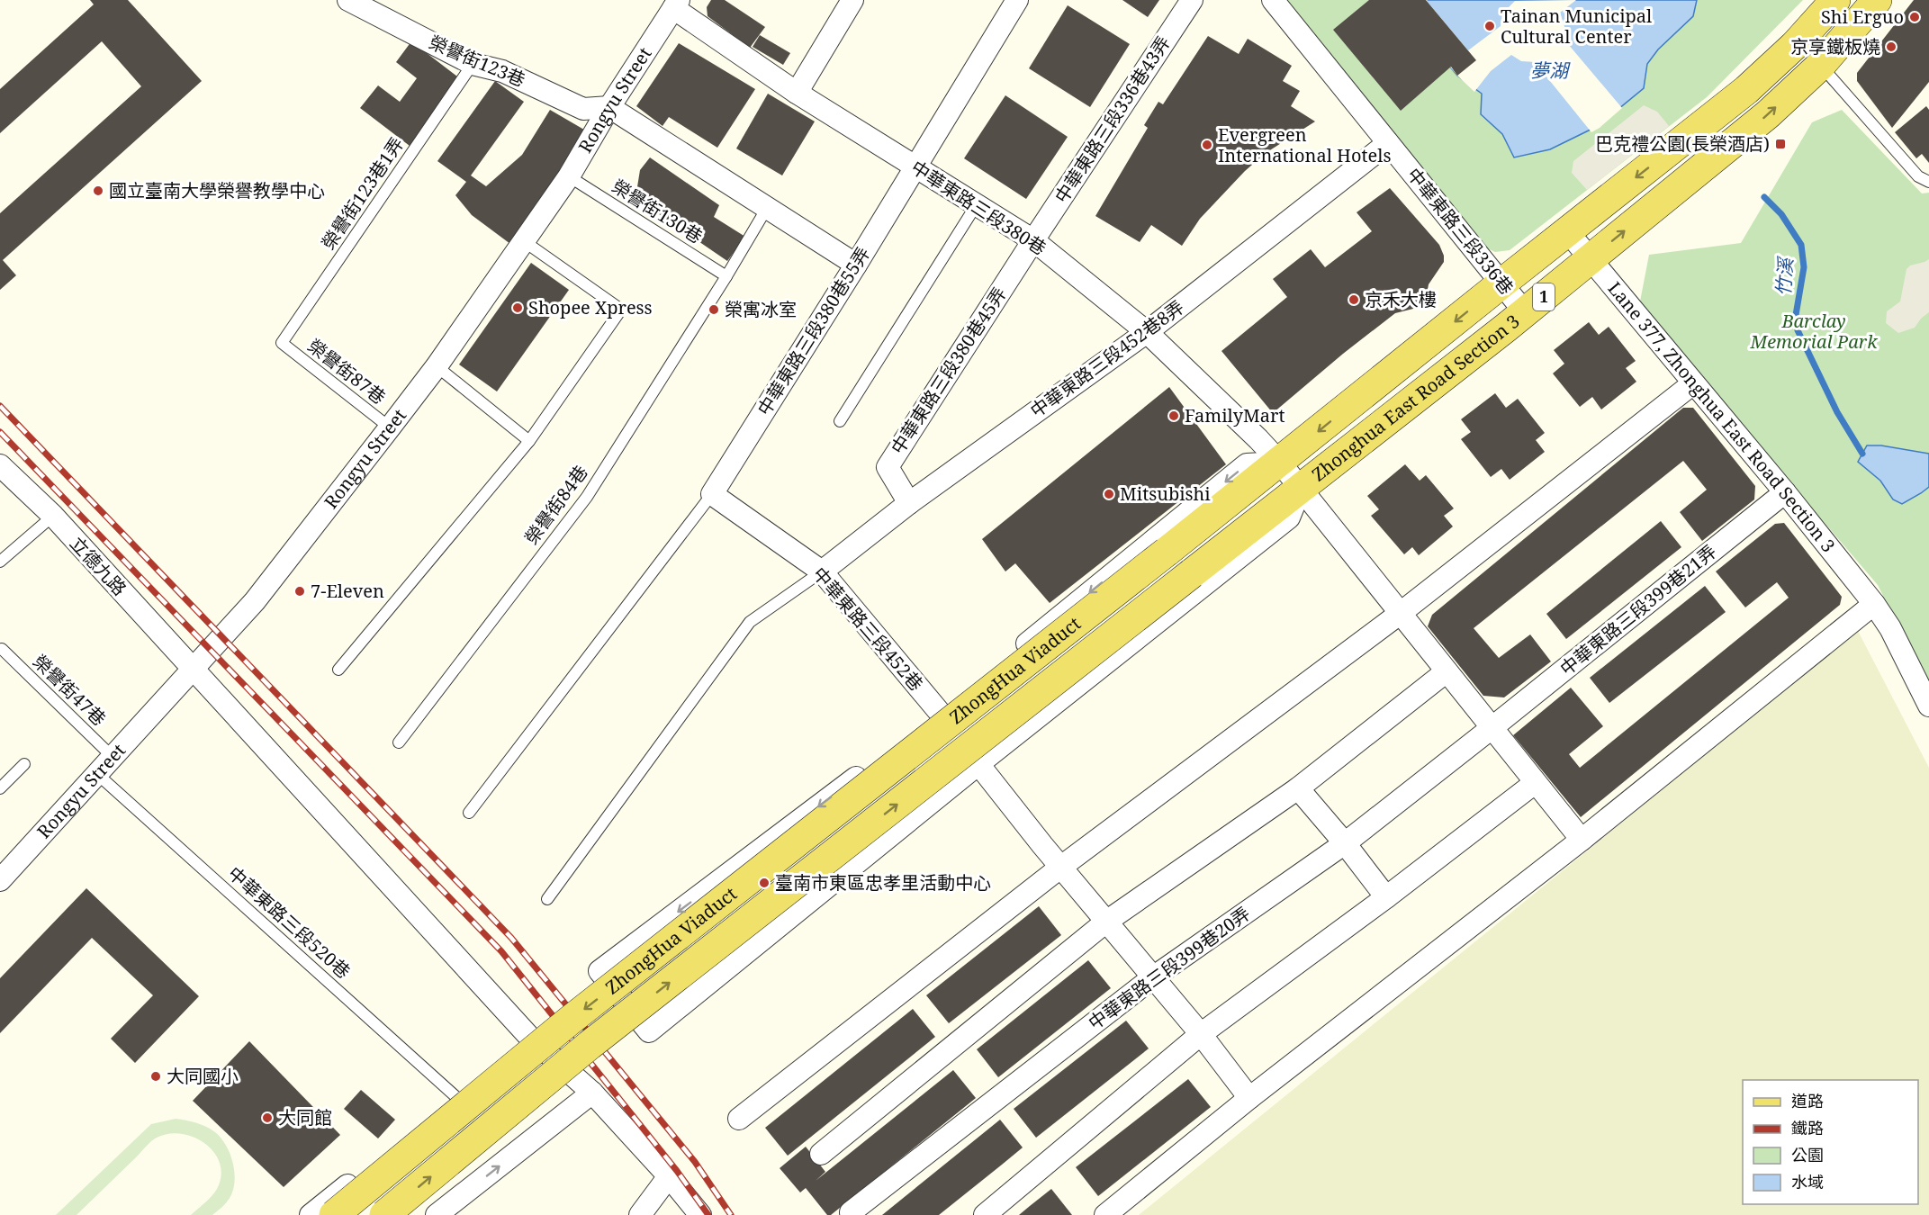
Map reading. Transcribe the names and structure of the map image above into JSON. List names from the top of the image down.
{
  "streets": {
    "main road": ["1", "Zhonghua East Road Section 3", "ZhongHua Viaduct"],
    "street": [
      "榮譽街123巷",
      "Rongyu Street",
      "中華東路三段336巷43弄",
      "中華東路三段380巷",
      "中華東路三段336巷",
      "中華東路三段380巷55弄",
      "中華東路三段452巷8弄",
      "中華東路三段380巷45弄",
      "Lane 377, Zhonghua East Road Section 3",
      "立德九路",
      "中華東路三段399巷21弄",
      "中華東路三段452巷",
      "中華東路三段399巷20弄"
    ],
    "lane": [
      "榮譽街123巷1弄",
      "榮譽街130巷",
      "榮譽街87巷",
      "榮譽街84巷",
      "榮譽街47巷",
      "中華東路三段520巷"
    ]
  },
  "crossings": [
    ["榮譽街123巷", "Rongyu Street"],
    ["榮譽街123巷", "榮譽街123巷1弄"],
    ["Rongyu Street", "中華東路三段380巷"],
    ["Rongyu Street", "榮譽街130巷"],
    ["Rongyu Street", "榮譽街87巷"],
    ["Rongyu Street", "立德九路"],
    ["Rongyu Street", "榮譽街47巷"],
    ["Rongyu Street", "中華東路三段520巷"],
    ["中華東路三段336巷43弄", "中華東路三段380巷"],
    ["中華東路三段336巷43弄", "中華東路三段380巷45弄"],
    ["榮譽街123巷1弄", "榮譽街87巷"],
    ["中華東路三段380巷", "中華東路三段380巷55弄"],
    ["中華東路三段380巷", "中華東路三段452巷8弄"],
    ["中華東路三段380巷", "中華東路三段380巷45弄"],
    ["中華東路三段380巷", "Zhonghua East Road Section 3"],
    ["中華東路三段380巷", "中華東路三段399巷21弄"],
    ["中華東路三段380巷", "中華東路三段399巷20弄"],
    ["榮譽街130巷", "榮譽街84巷"],
    ["中華東路三段336巷", "中華東路三段452巷8弄"],
    ["中華東路三段336巷", "Zhonghua East Road Section 3"],
    ["中華東路三段380巷55弄", "中華東路三段452巷"],
    ["中華東路三段452巷8弄", "中華東路三段380巷45弄"],
    ["中華東路三段452巷8弄", "中華東路三段452巷"],
    ["Zhonghua East Road Section 3", "Lane 377, Zhonghua East Road Section 3"],
    ["Zhonghua East Road Section 3", "ZhongHua Viaduct"],
    ["Lane 377, Zhonghua East Road Section 3", "中華東路三段399巷21弄"],
    ["中華東路三段399巷21弄", "中華東路三段399巷20弄"]
  ],
  "water": ["夢湖", "竹溪"],
  "parks": ["Barclay Memorial Park"],
  "places": {
    "other": [
      "Shi Erguo",
      "Tainan Municipal Cultural Center",
      "京享鐵板燒",
      "Evergreen International Hotels",
      "國立臺南大學榮譽教學中心",
      "京禾大樓",
      "Shopee Xpress",
      "榮寓冰室",
      "FamilyMart",
      "Mitsubishi",
      "7-Eleven",
      "臺南市東區忠孝里活動中心",
      "大同國小",
      "大同館"
    ],
    "transit": ["巴克禮公園(長榮酒店)"]
  },
  "legend": [
    "道路",
    "鐵路",
    "公園",
    "水域"
  ]
}
